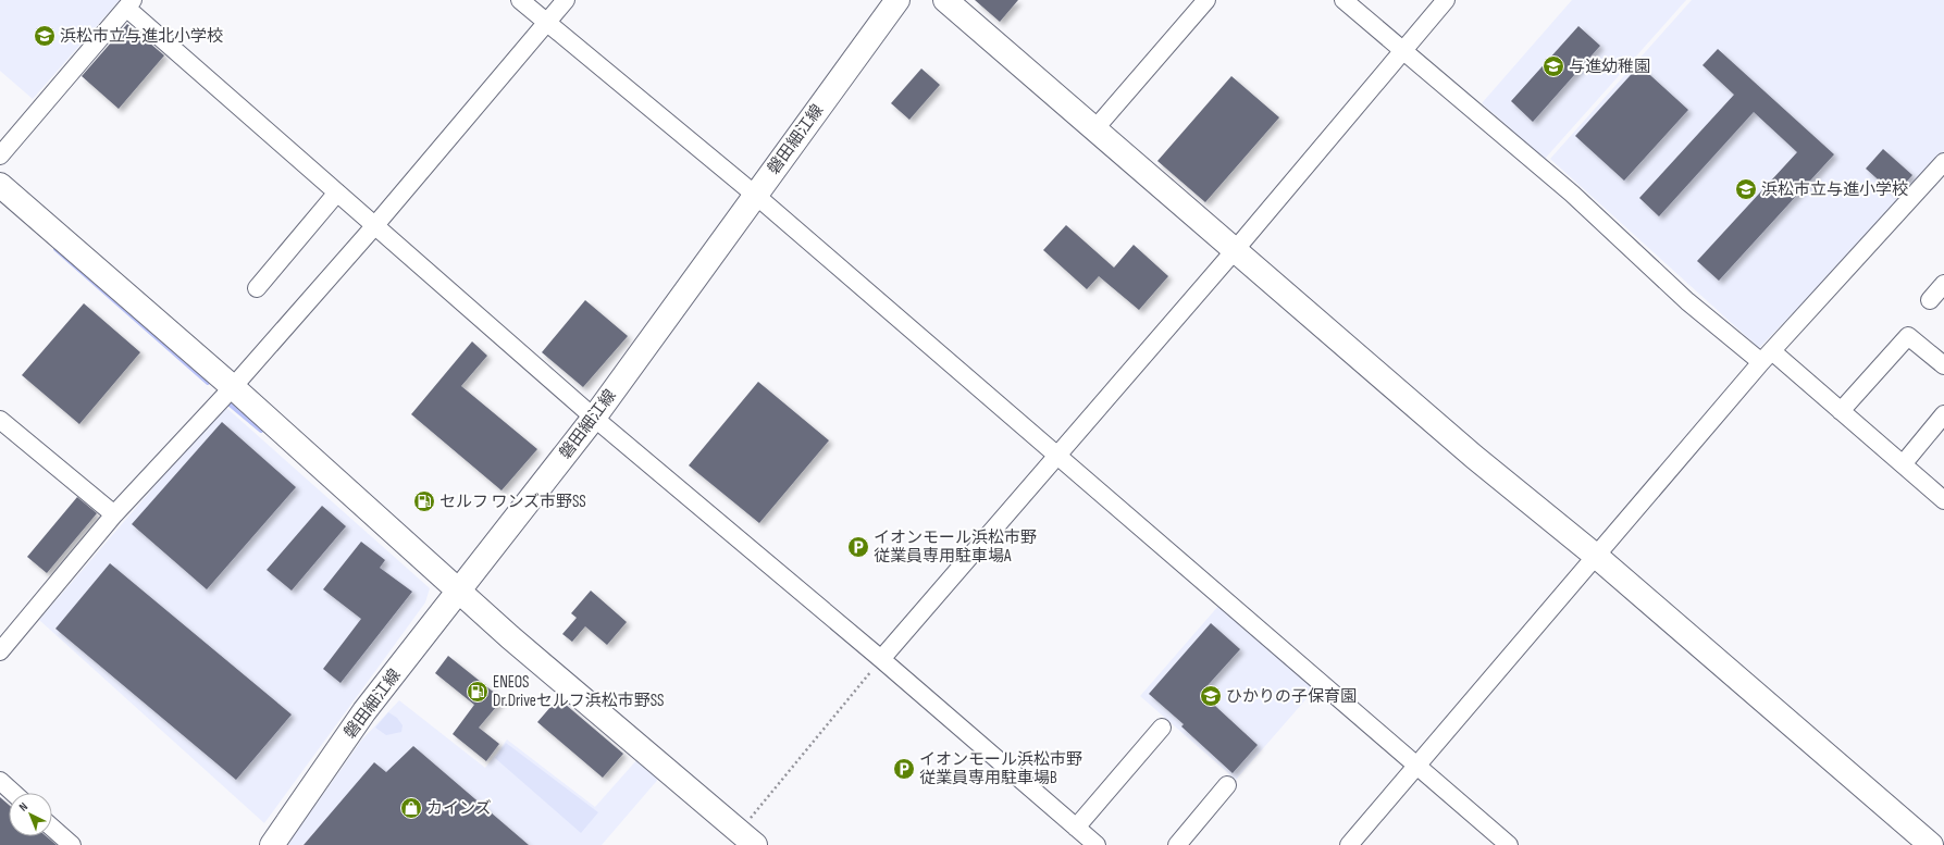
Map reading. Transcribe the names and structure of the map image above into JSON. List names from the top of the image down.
{
  "streets": {
    "street": ["磐田細江線"]
  },
  "places": {
    "school or university": [
      "浜松市立与進北小学校",
      "与進幼稚園",
      "浜松市立与進小学校",
      "ひかりの子保育園"
    ],
    "fuel station": ["セルフ ワンズ市野SS", "ENEOS Dr.Driveセルフ浜松市野SS"],
    "parking": ["イオンモール浜松市野 従業員専用駐車場A", "イオンモール浜松市野 従業員専用駐車場B"],
    "shop": ["カインズ"]
  },
  "north": "top left"
}
